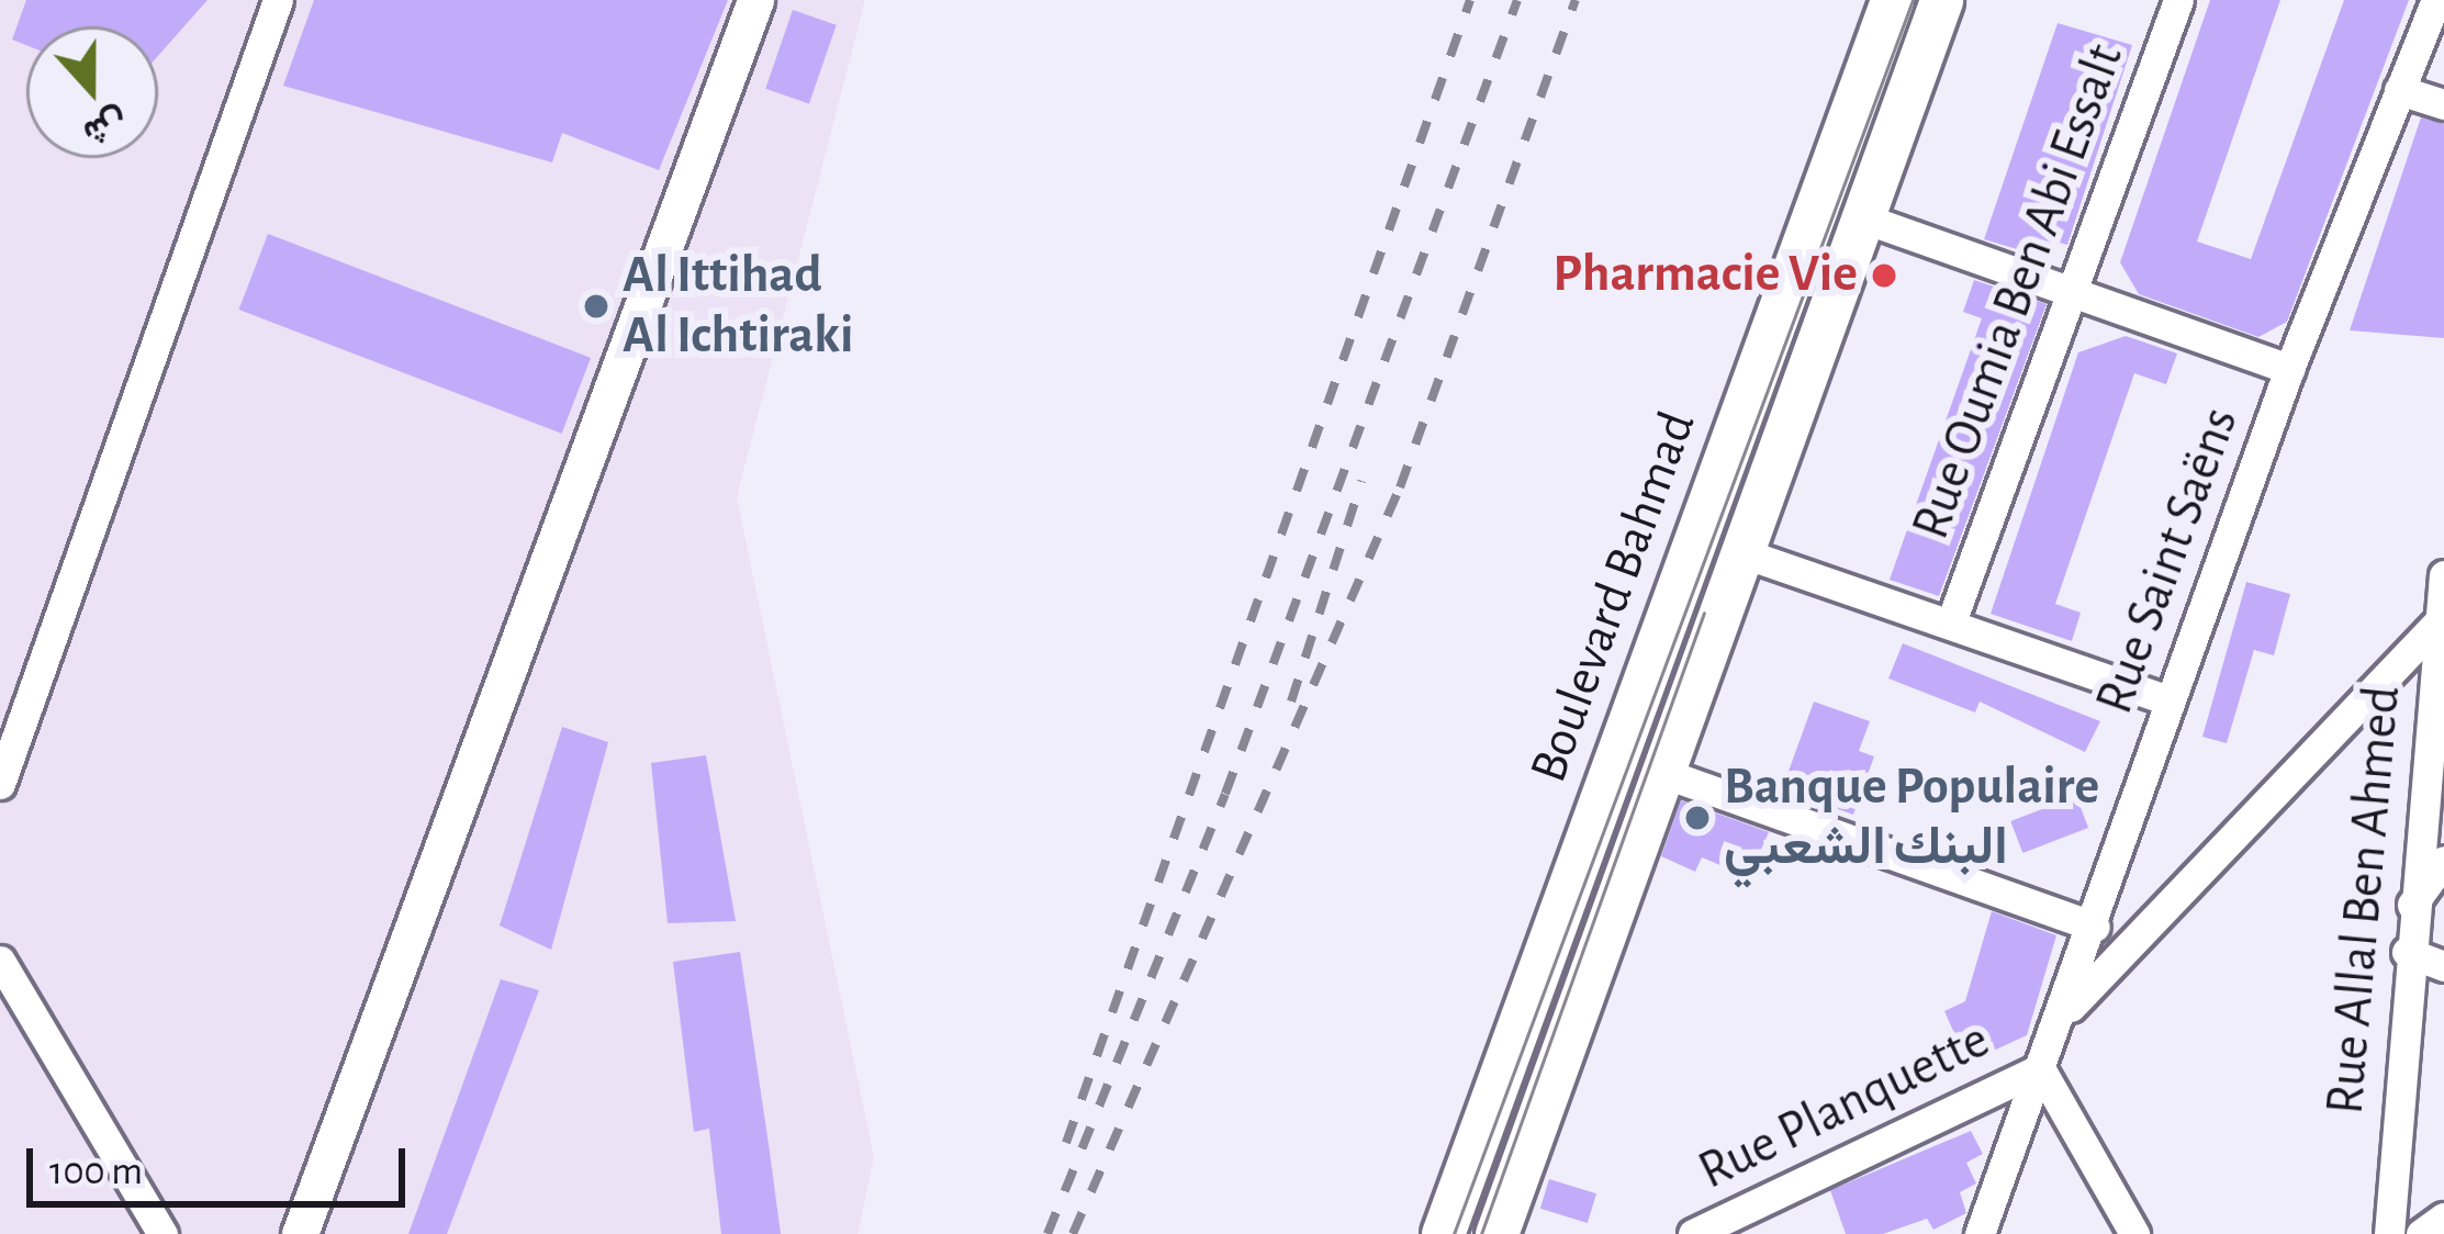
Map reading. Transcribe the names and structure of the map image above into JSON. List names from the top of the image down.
{
  "streets": {
    "main road": ["Boulevard Bahmad"],
    "street": [
      "Rue Oumia Ben Abi Essalt",
      "Rue Saint Saëns",
      "Rue Allal Ben Ahmed",
      "Rue Planquette"
    ]
  },
  "crossings": [
    ["Rue Saint Saëns", "Rue Planquette"],
    ["Rue Allal Ben Ahmed", "Rue Planquette"]
  ],
  "places": ["Pharmacie Vie", "Al Ittihad Al Ichtiraki", "Banque Populaire البنك الشعبي"],
  "scale_bar": "100 m",
  "north": "bottom"
}
